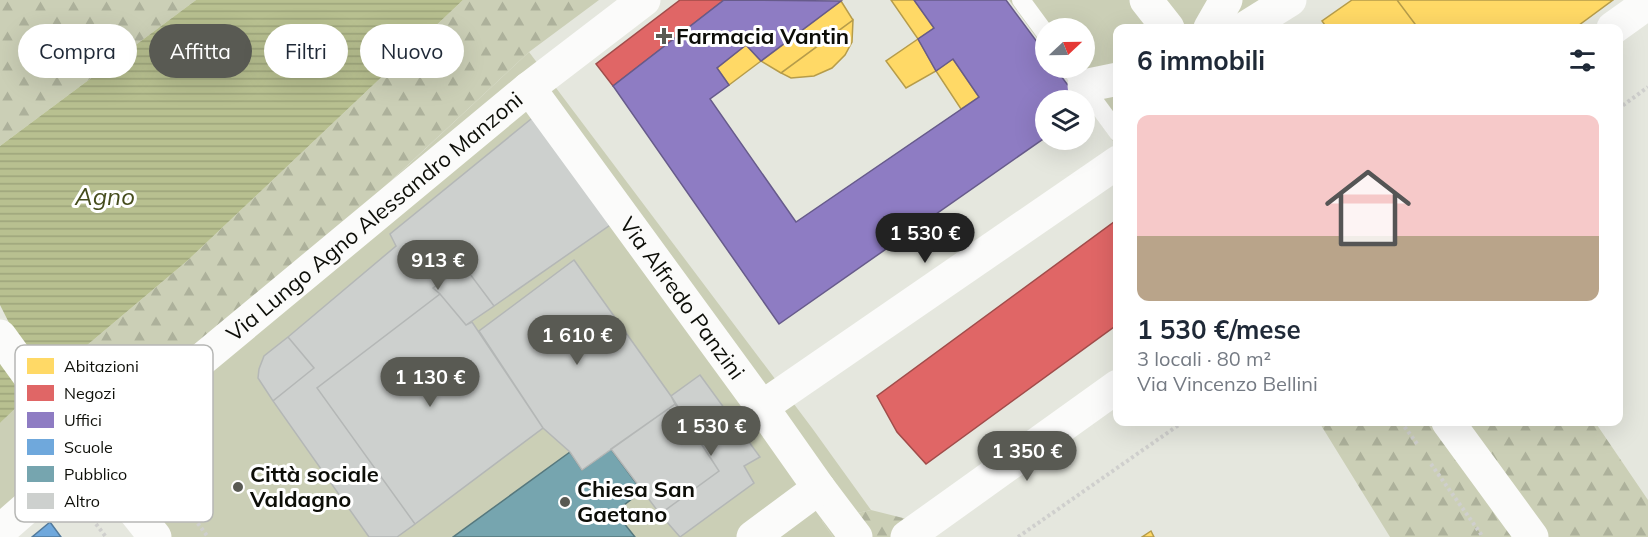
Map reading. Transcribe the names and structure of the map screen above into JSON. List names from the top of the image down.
{
  "streets": {
    "street": ["Via Lungo Agno Alessandro Manzoni", "Via Alfredo Panzini"]
  },
  "crossings": [
    ["Via Lungo Agno Alessandro Manzoni", "Via Alfredo Panzini"]
  ],
  "water": ["Agno"],
  "places": {
    "health": ["Farmacia Vantin"],
    "other": ["Città sociale Valdagno", "Chiesa San Gaetano"]
  },
  "legend": [
    "Abitazioni",
    "Negozi",
    "Uffici",
    "Scuole",
    "Pubblico",
    "Altro"
  ],
  "north": "right",
  "page": {
    "chip": [
      "Compra",
      "Affitta",
      "Filtri",
      "Nuovo"
    ],
    "heading": "6 immobili",
    "list": [
      {
        "name": "1 530 €/mese",
        "note": "3 locali · 80 m² · Via Vincenzo Bellini"
      }
    ],
    "price": [
      "1 530 €",
      "913 €",
      "1 610 €",
      "1 130 €",
      "1 530 €",
      "1 350 €"
    ]
  }
}
